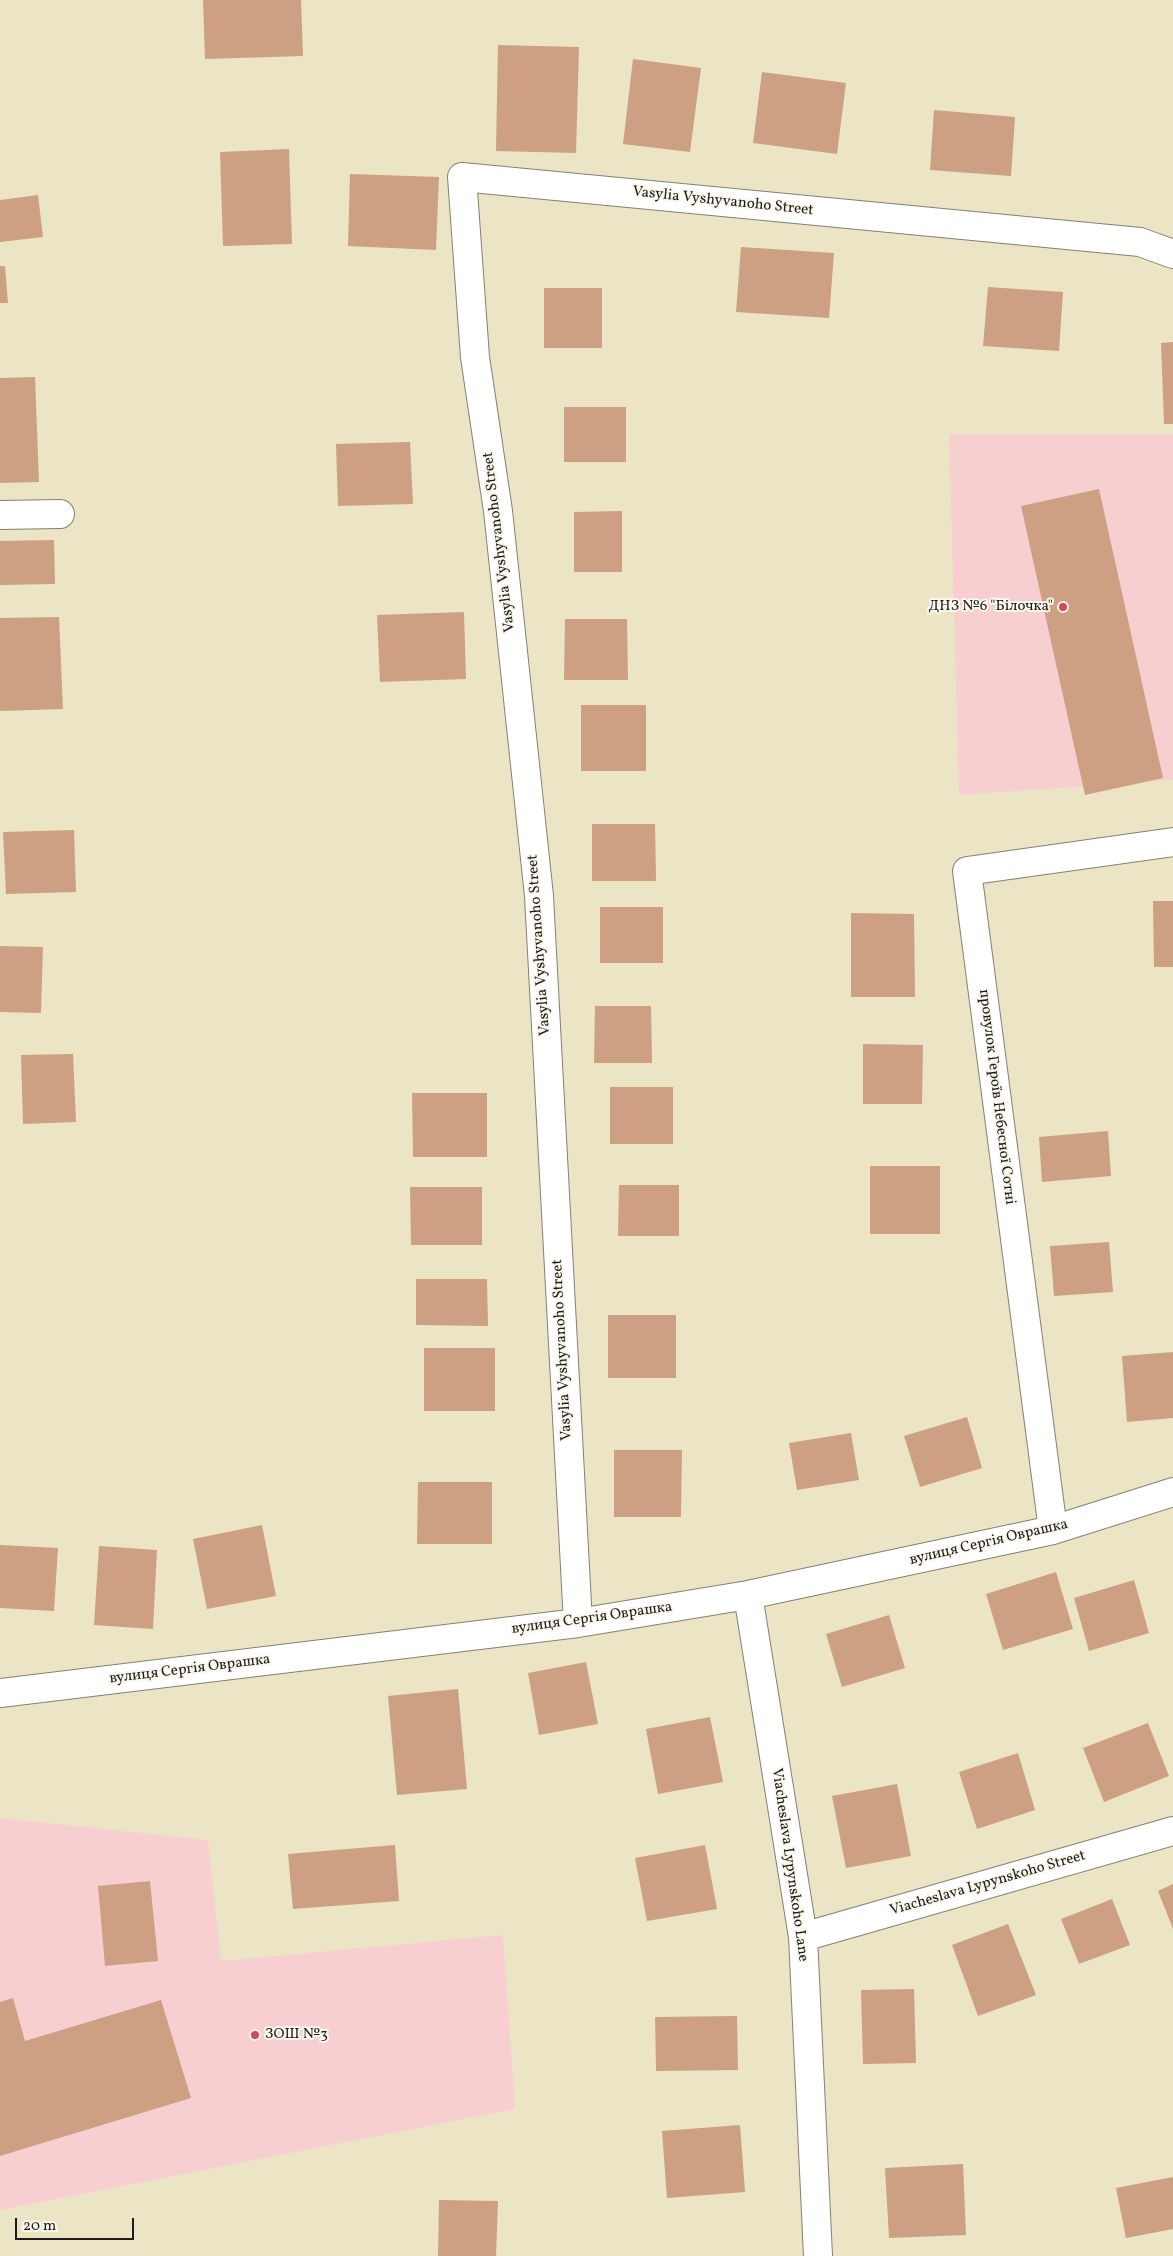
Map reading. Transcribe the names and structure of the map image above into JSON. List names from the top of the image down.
{
  "streets": {
    "street": [
      "Vasylia Vyshyvanoho Street",
      "провулок Героїв Небесної Сотні",
      "вулиця Сергія Оврашка",
      "Viacheslava Lypynskoho Lane",
      "Viacheslava Lypynskoho Street"
    ]
  },
  "crossings": [
    ["Vasylia Vyshyvanoho Street", "вулиця Сергія Оврашка"],
    ["провулок Героїв Небесної Сотні", "вулиця Сергія Оврашка"],
    ["вулиця Сергія Оврашка", "Viacheslava Lypynskoho Lane"],
    ["Viacheslava Lypynskoho Lane", "Viacheslava Lypynskoho Street"]
  ],
  "places": ["ДНЗ №6 \"Білочка\"", "ЗОШ №3"],
  "scale_bar": "20 m"
}
